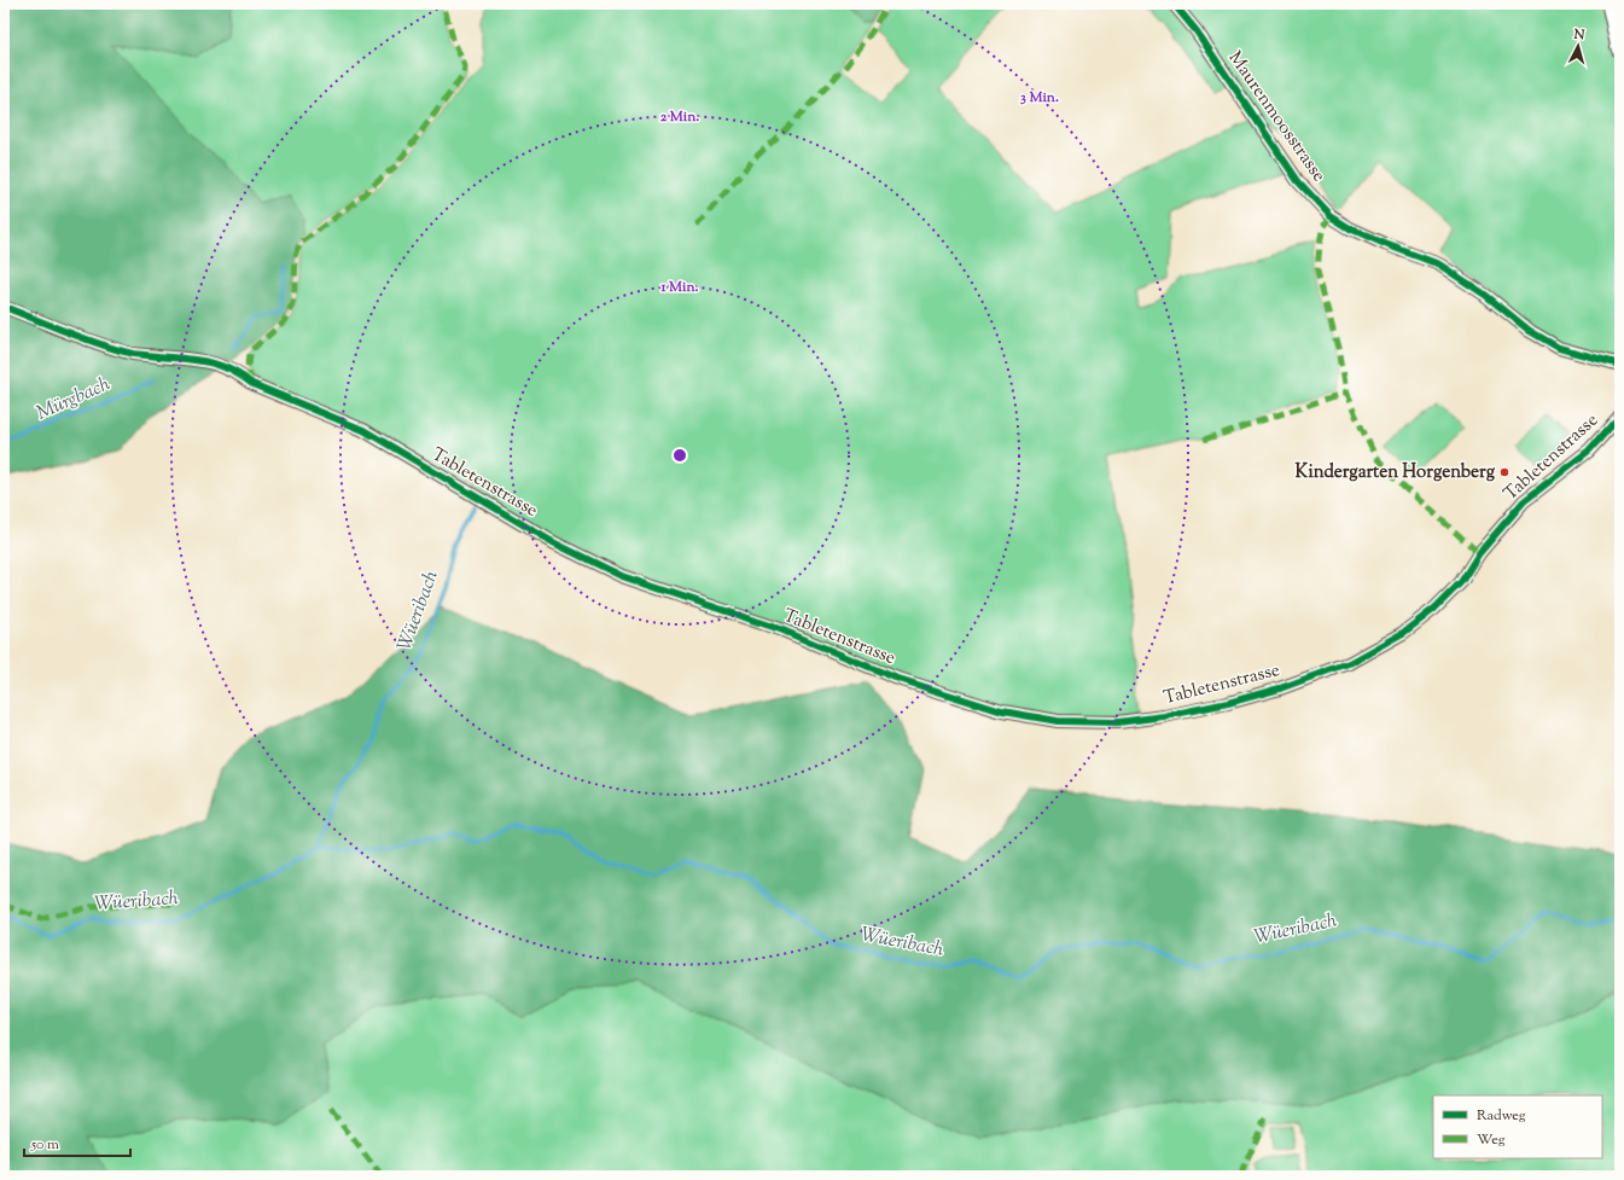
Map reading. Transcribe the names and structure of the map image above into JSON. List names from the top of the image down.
{
  "streets": {
    "street": ["Maurenmoosstrasse", "Tabletenstrasse"]
  },
  "water": ["Mürgbach", "Wüeribach"],
  "places": ["Kindergarten Horgenberg"],
  "legend": ["Radweg", "Weg"],
  "scale_bar": "50 m",
  "north": "top",
  "rings": ["3 Min.", "2 Min.", "1 Min."]
}
